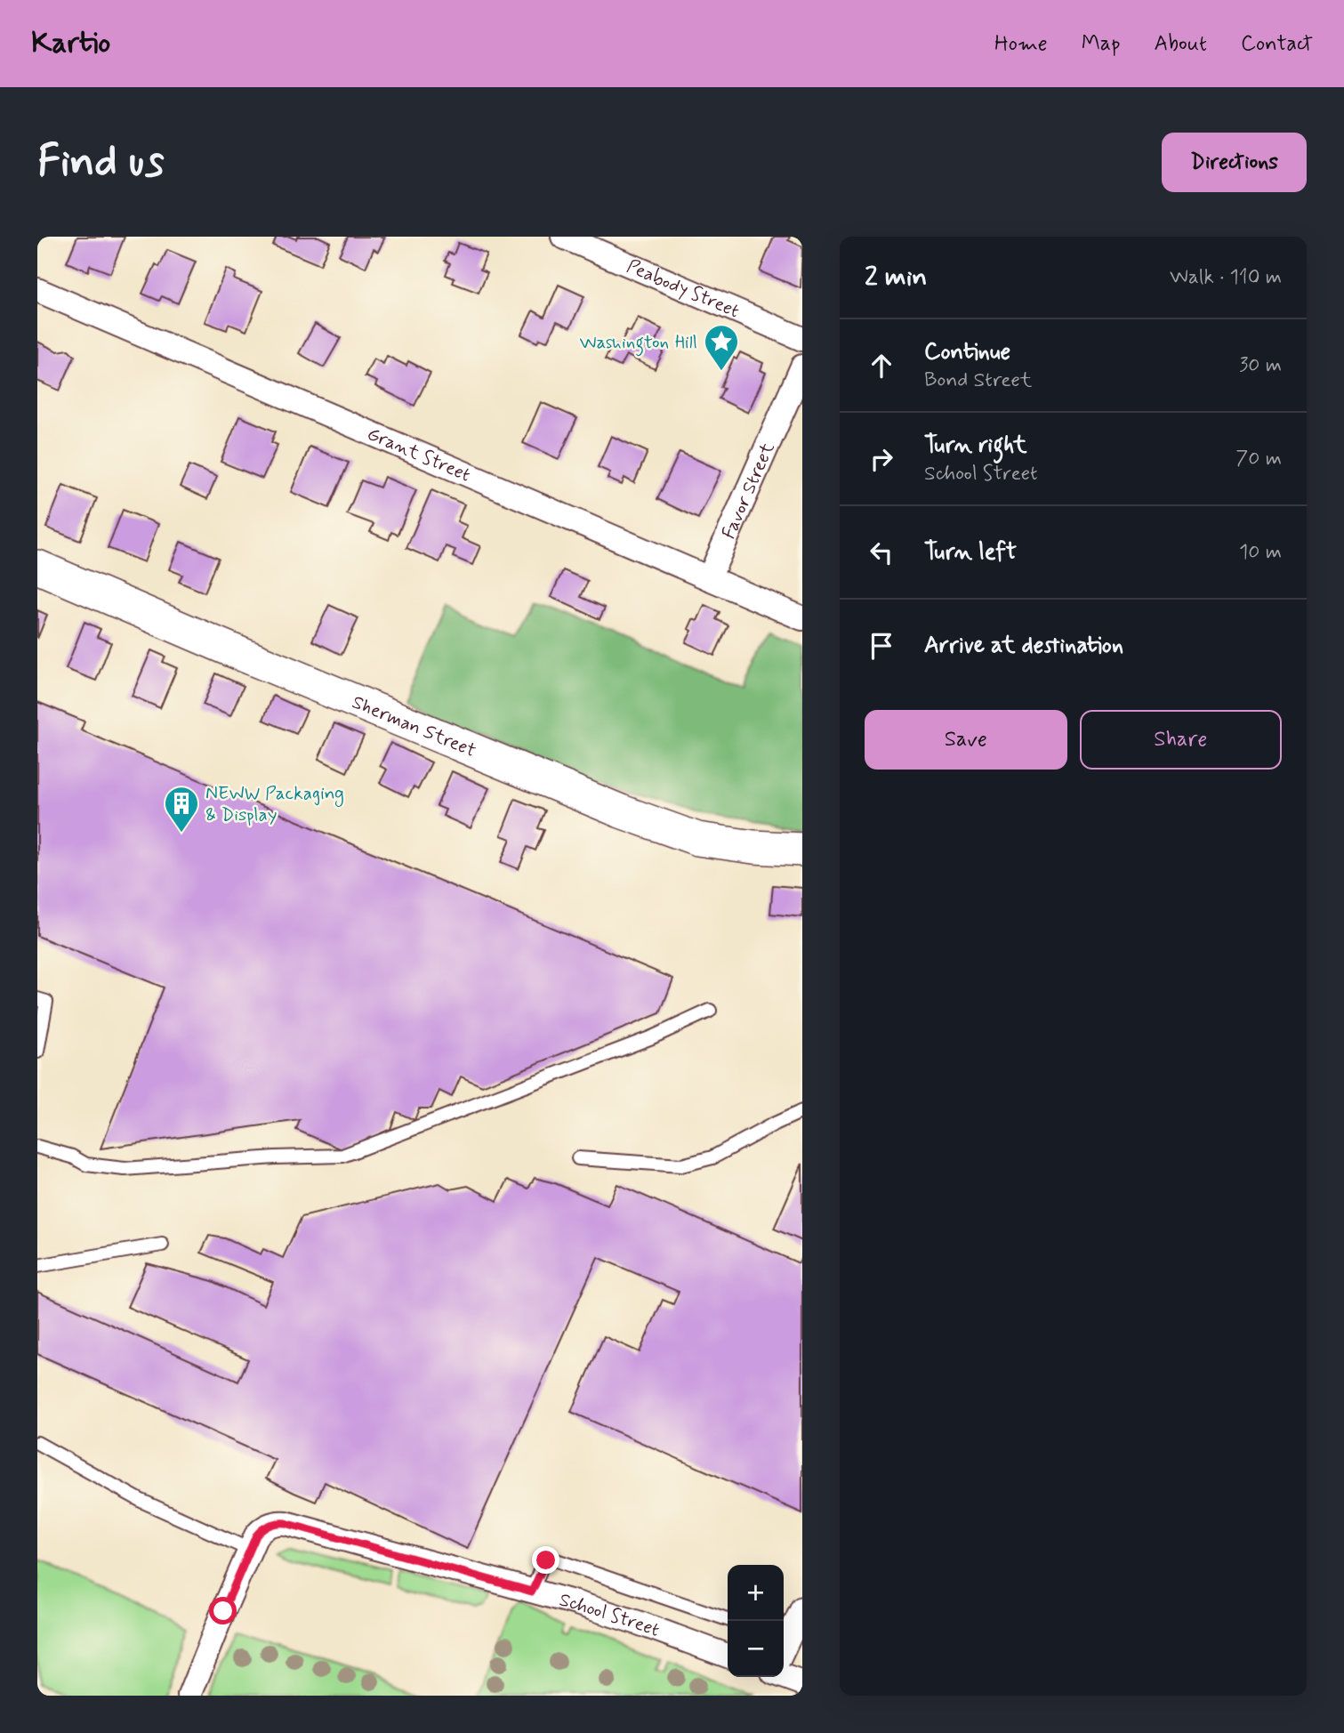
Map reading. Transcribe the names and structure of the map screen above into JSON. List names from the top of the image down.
{
  "streets": {
    "street": [
      "Peabody Street",
      "Grant Street",
      "Favor Street",
      "Sherman Street",
      "School Street"
    ]
  },
  "crossings": [
    ["Grant Street", "Favor Street"]
  ],
  "places": {
    "place": ["Washington Hill"],
    "building": ["NEWW Packaging & Display"]
  },
  "page": {
    "header": "Kartio",
    "nav": [
      "Home",
      "Map",
      "About",
      "Contact"
    ],
    "buttons": [
      "Directions",
      ["Save", "Share"]
    ],
    "title": "Find us",
    "heading": ["2 min", "Walk · 110 m"],
    "list": [
      ["Continue", "Bond Street", "30 m"],
      ["Turn right", "School Street", "70 m"],
      ["Turn left", "10 m"],
      "Arrive at destination"
    ],
    "map_buttons": ["+", "−"]
  }
}
